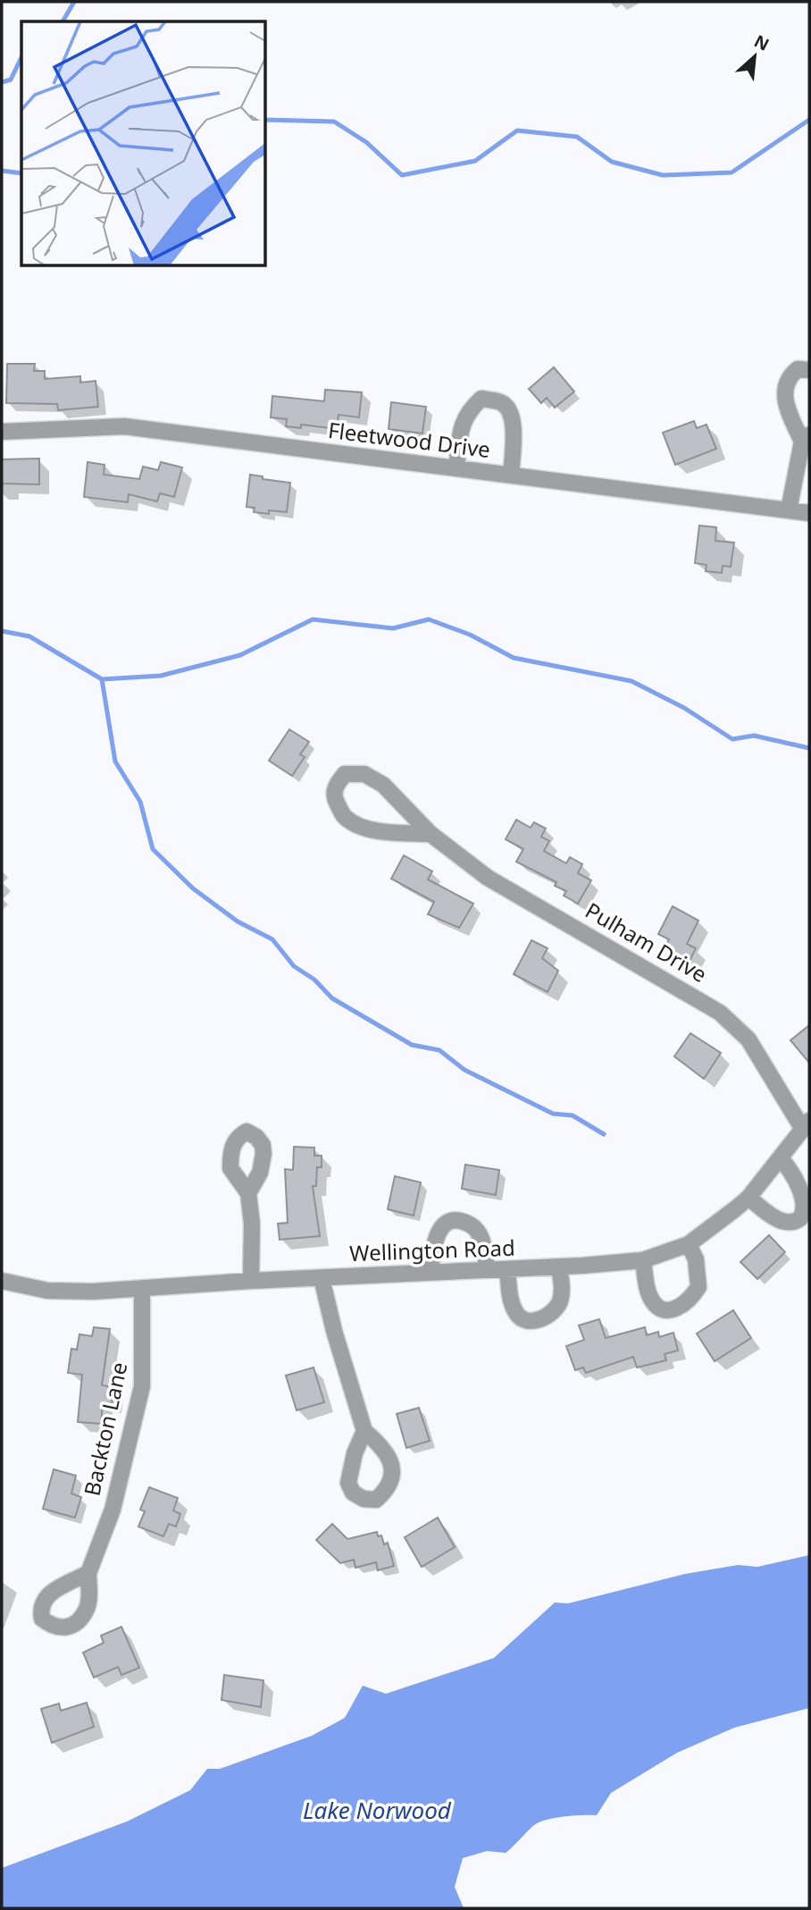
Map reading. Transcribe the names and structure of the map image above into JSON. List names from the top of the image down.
{
  "streets": {
    "street": [
      "Fleetwood Drive",
      "Pulham Drive",
      "Wellington Road",
      "Backton Lane"
    ]
  },
  "crossings": [
    ["Pulham Drive", "Wellington Road"],
    ["Wellington Road", "Backton Lane"]
  ],
  "water": ["Lake Norwood"],
  "north": "top right"
}
